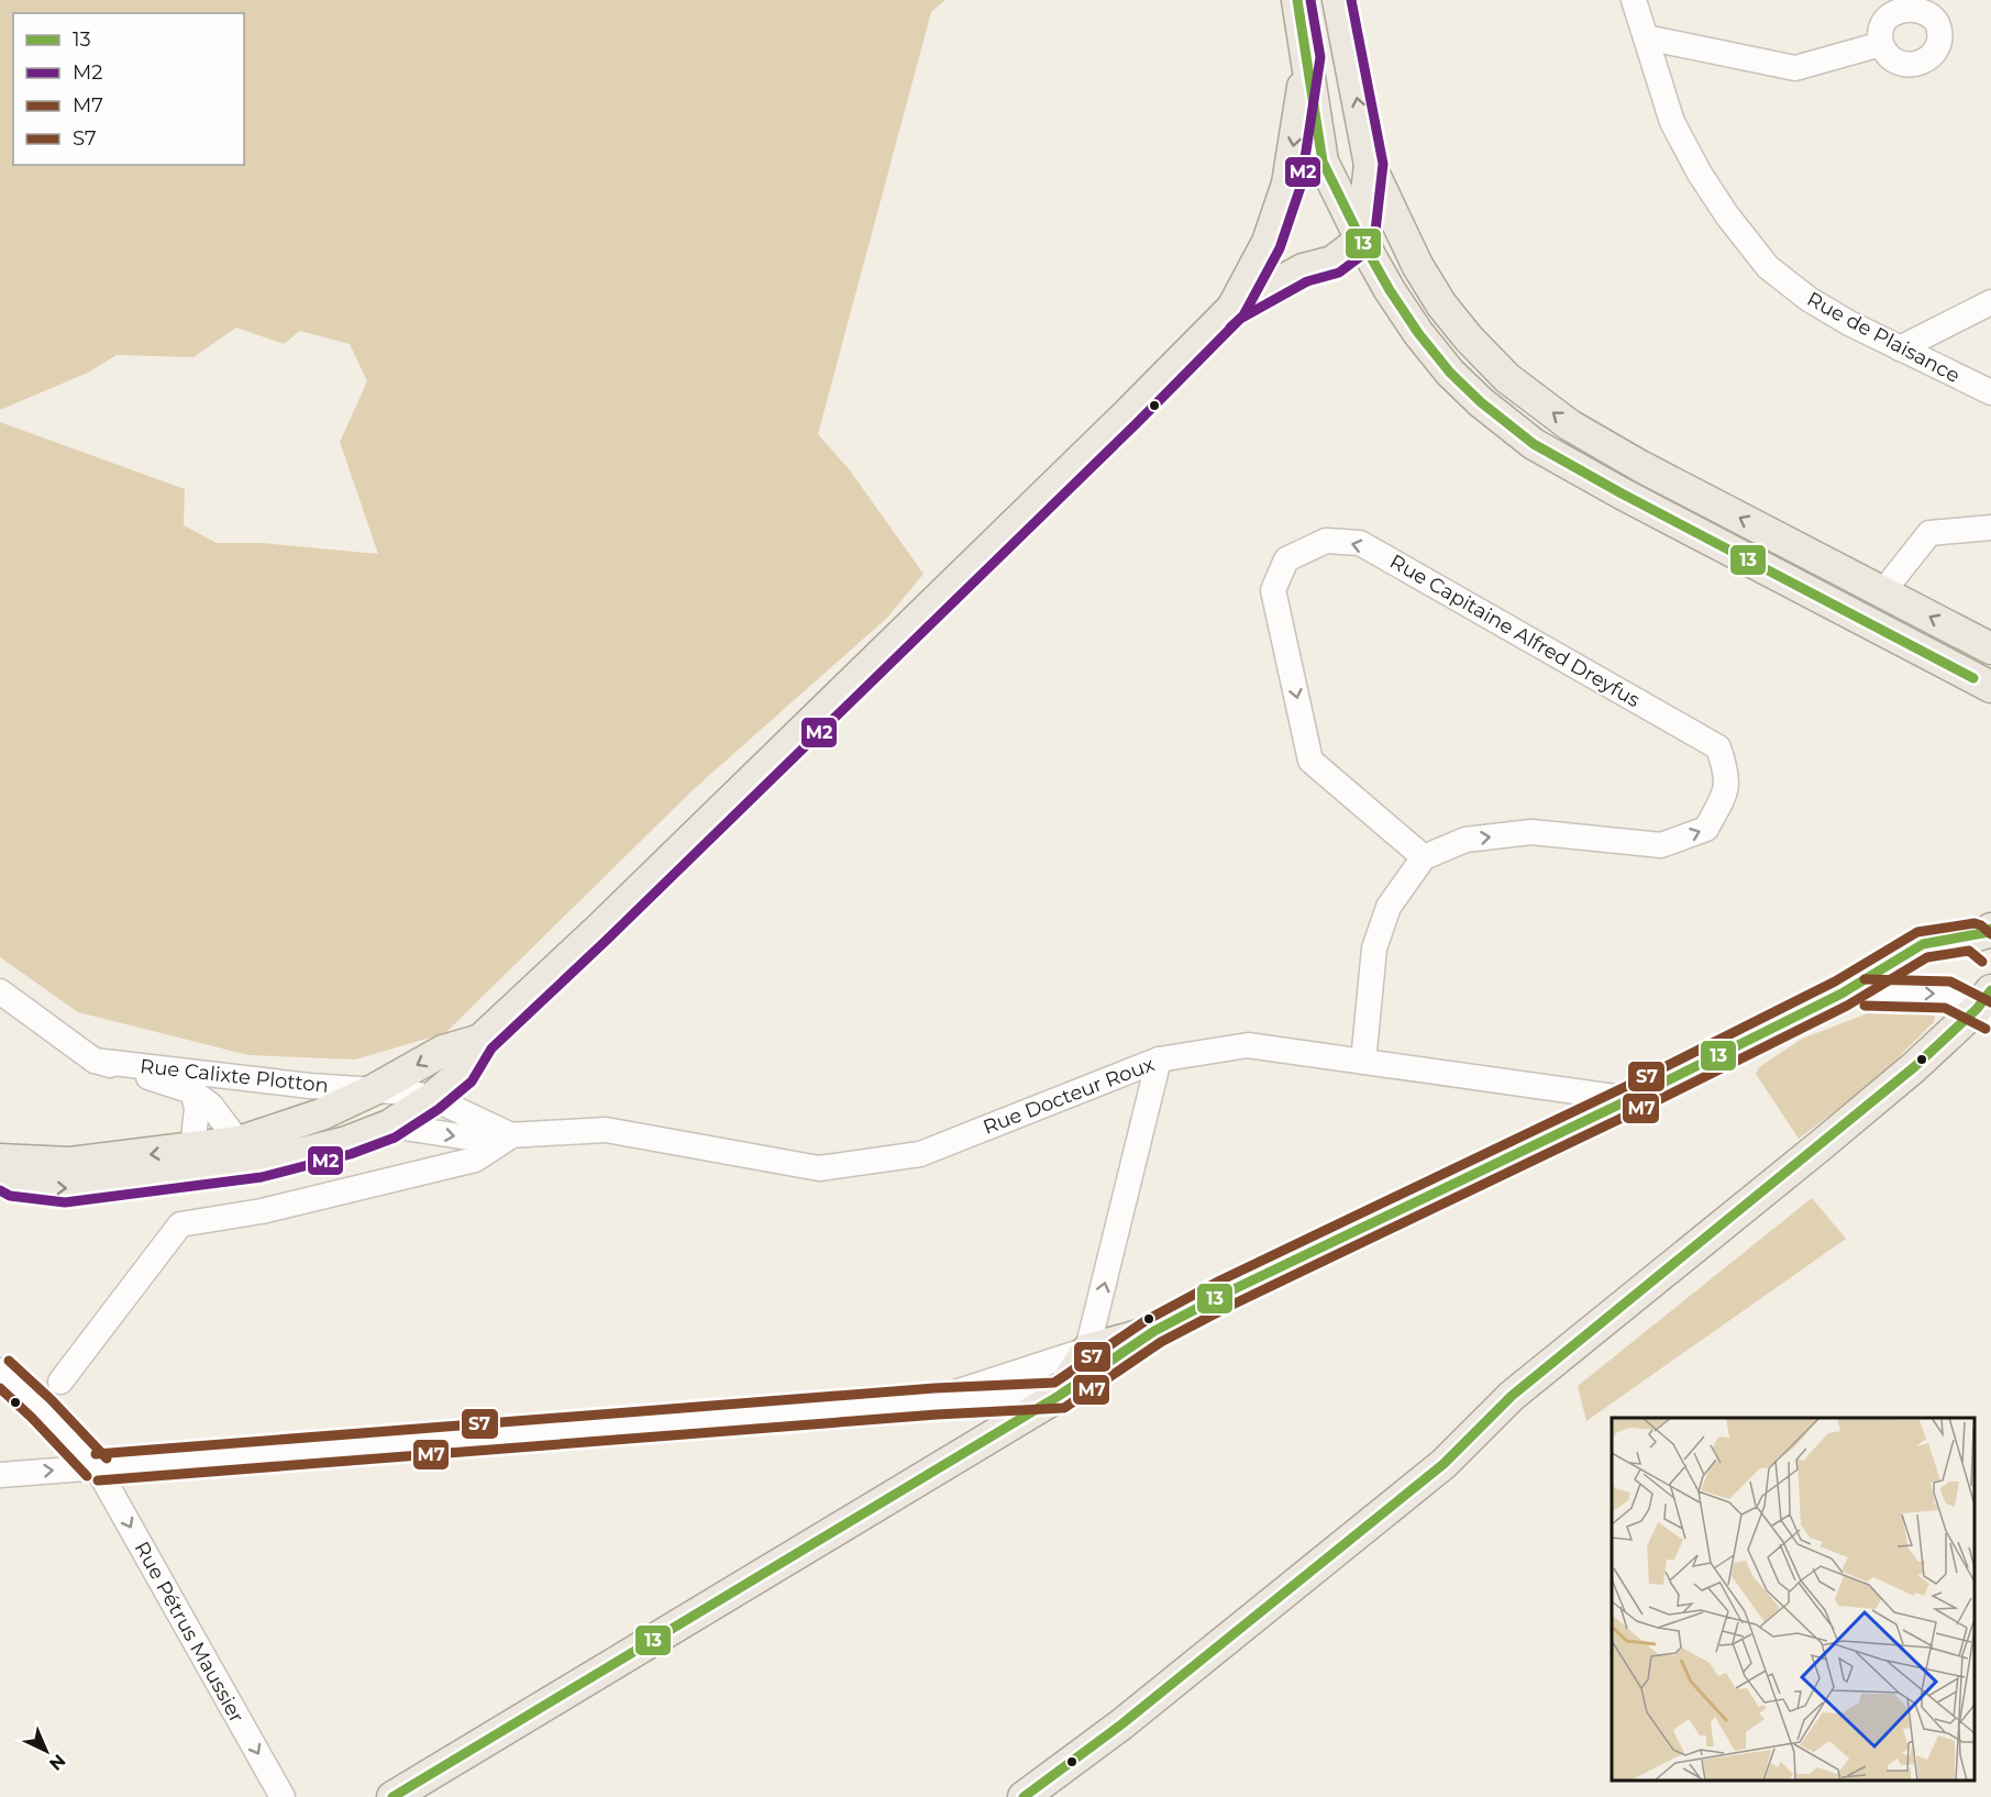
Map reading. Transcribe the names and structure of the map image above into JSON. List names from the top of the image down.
{
  "streets": {
    "street": [
      "Rue de Plaisance",
      "Rue Capitaine Alfred Dreyfus",
      "Rue Calixte Plotton",
      "Rue Docteur Roux",
      "Rue Pétrus Maussier"
    ]
  },
  "crossings": [
    ["Rue Calixte Plotton", "Rue Docteur Roux"]
  ],
  "one_way": ["Rue Pétrus Maussier"],
  "lines": [
    "transit line 13",
    "transit line M2",
    "transit line S7",
    "transit line M7"
  ],
  "legend": [
    "13",
    "M2",
    "M7",
    "S7"
  ],
  "north": "bottom right"
}
